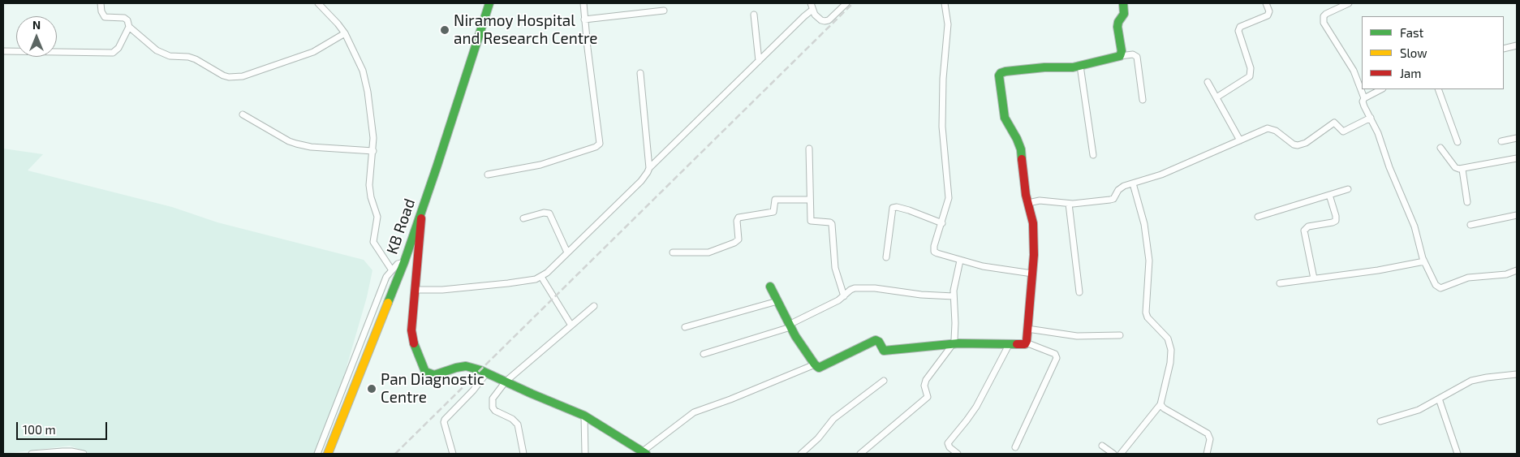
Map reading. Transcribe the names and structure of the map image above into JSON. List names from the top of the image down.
{
  "streets": {
    "street": ["KB Road"]
  },
  "places": ["Niramoy Hospital and Research Centre", "Pan Diagnostic Centre"],
  "legend": ["Fast", "Slow", "Jam"],
  "scale_bar": "100 m",
  "north": "top"
}
